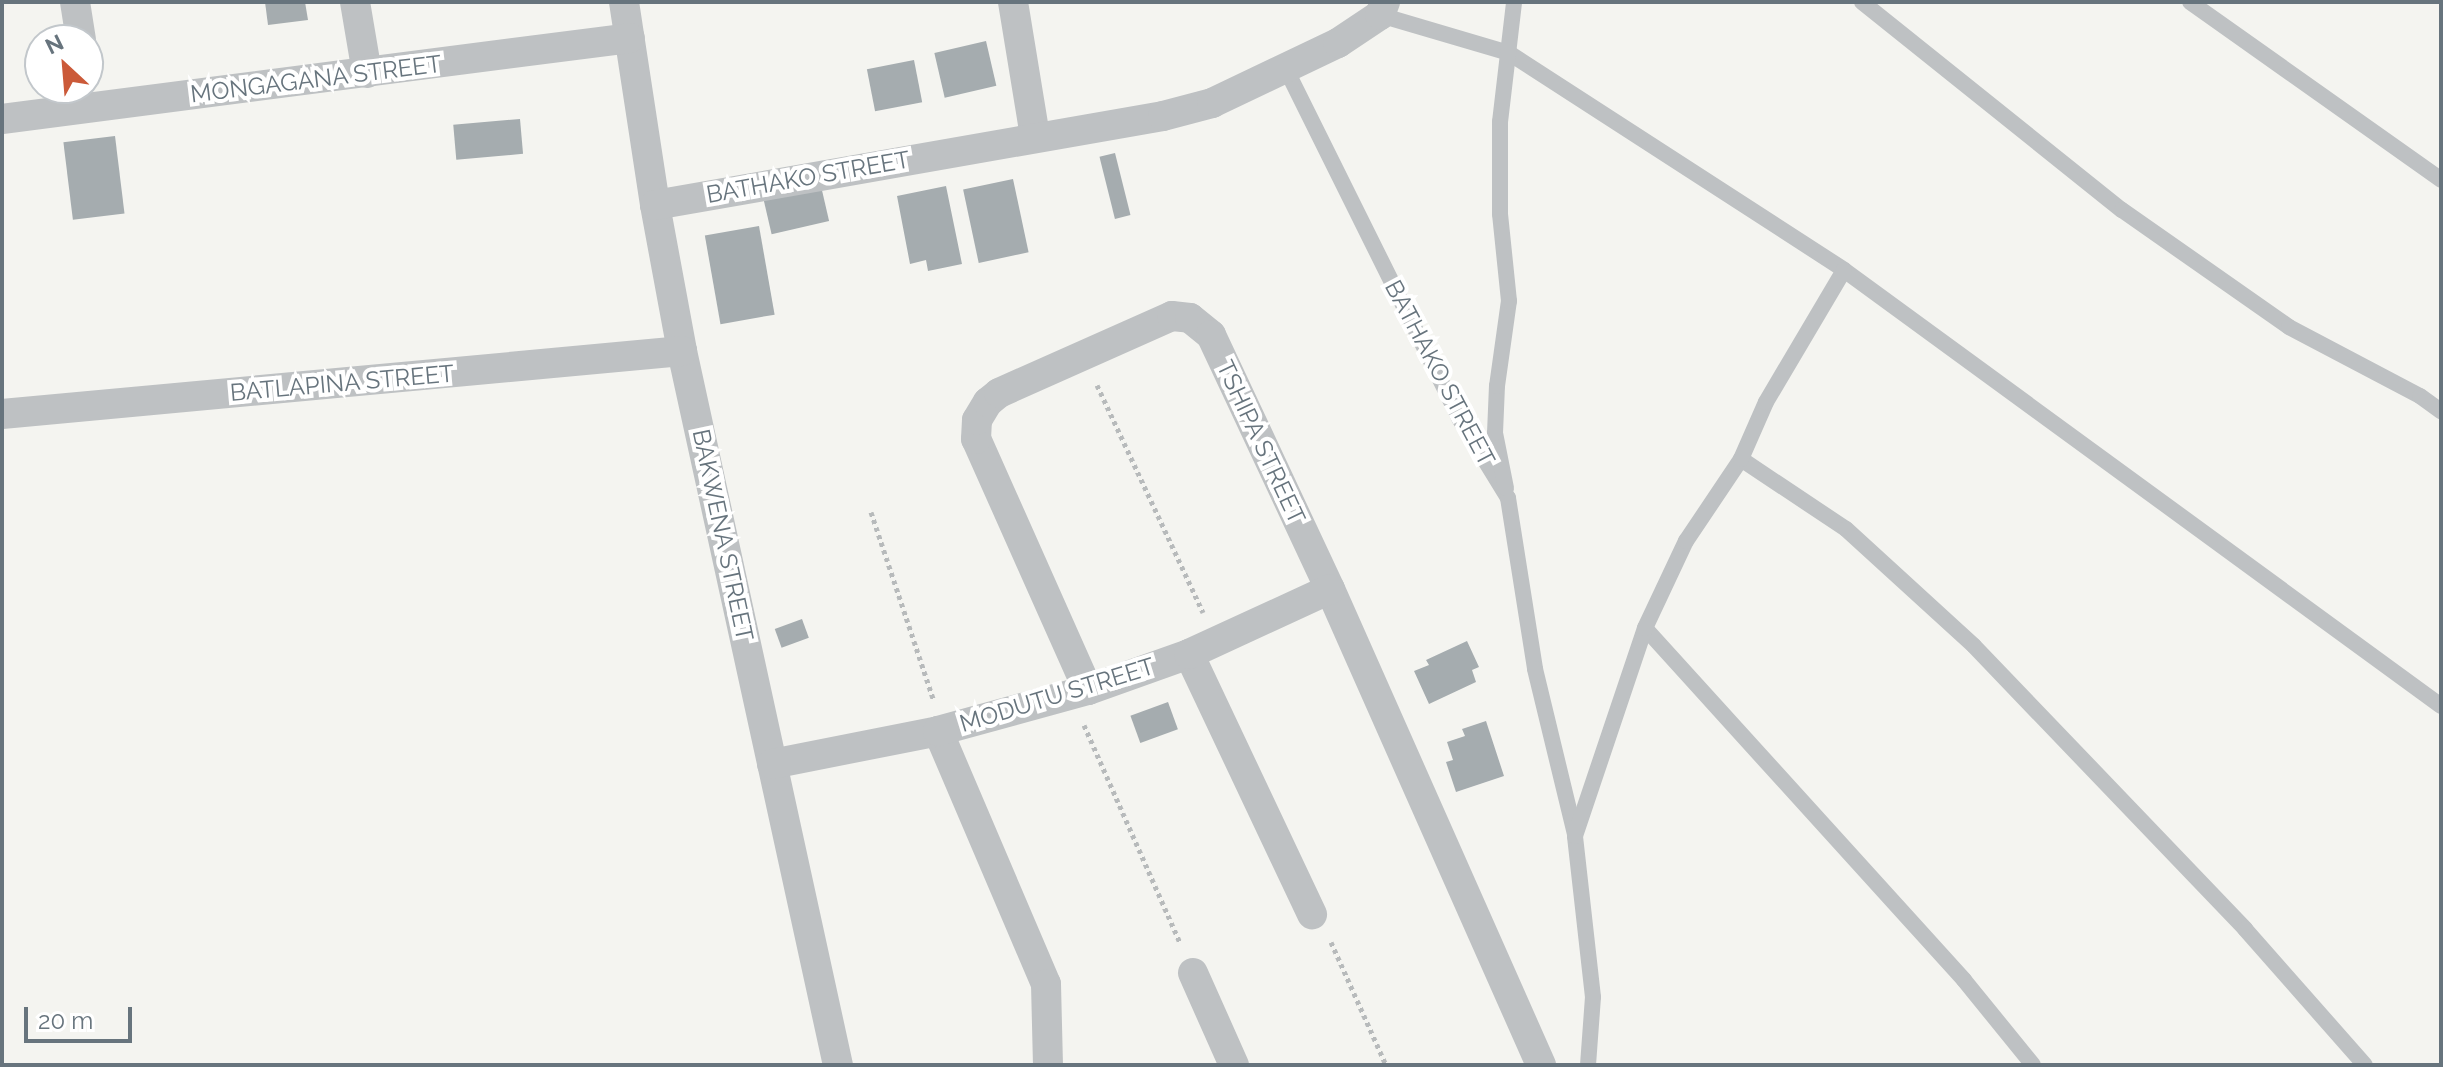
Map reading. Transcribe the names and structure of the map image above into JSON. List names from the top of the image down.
{
  "streets": {
    "street": [
      "MONGAGANA STREET",
      "BATHAKO STREET",
      "BATLAPINA STREET",
      "TSHIPA STREET",
      "BAKWENA STREET",
      "MODUTU STREET"
    ]
  },
  "crossings": [
    ["MONGAGANA STREET", "BAKWENA STREET"],
    ["BATHAKO STREET", "BAKWENA STREET"],
    ["BATLAPINA STREET", "BAKWENA STREET"],
    ["TSHIPA STREET", "MODUTU STREET"],
    ["BAKWENA STREET", "MODUTU STREET"]
  ],
  "scale_bar": "20 m",
  "north": "top left"
}
